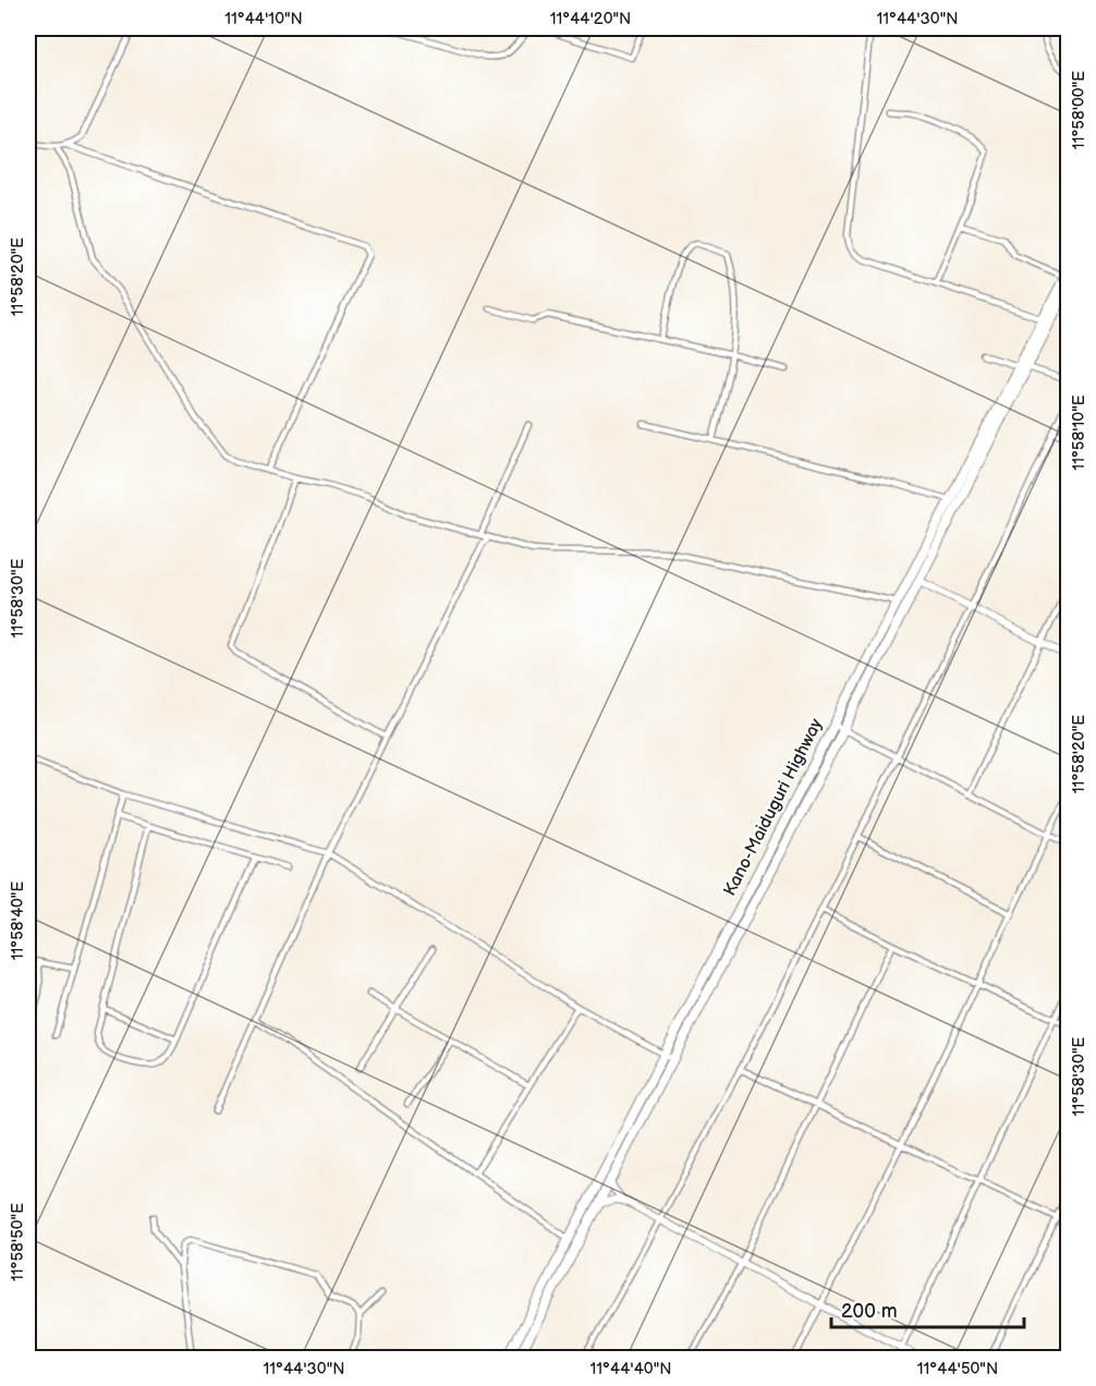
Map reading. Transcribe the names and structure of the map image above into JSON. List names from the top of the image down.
{
  "streets": {
    "highway": ["Kano-Maiduguri Highway"]
  },
  "scale_bar": "200 m",
  "coordinates": [
    "11°44'10\"N",
    "11°44'20\"N",
    "11°44'30\"N",
    "11°58'00\"E",
    "11°58'20\"E",
    "11°58'10\"E",
    "11°58'30\"E",
    "11°58'40\"E",
    "11°58'50\"E",
    "11°44'40\"N",
    "11°44'50\"N"
  ]
}
